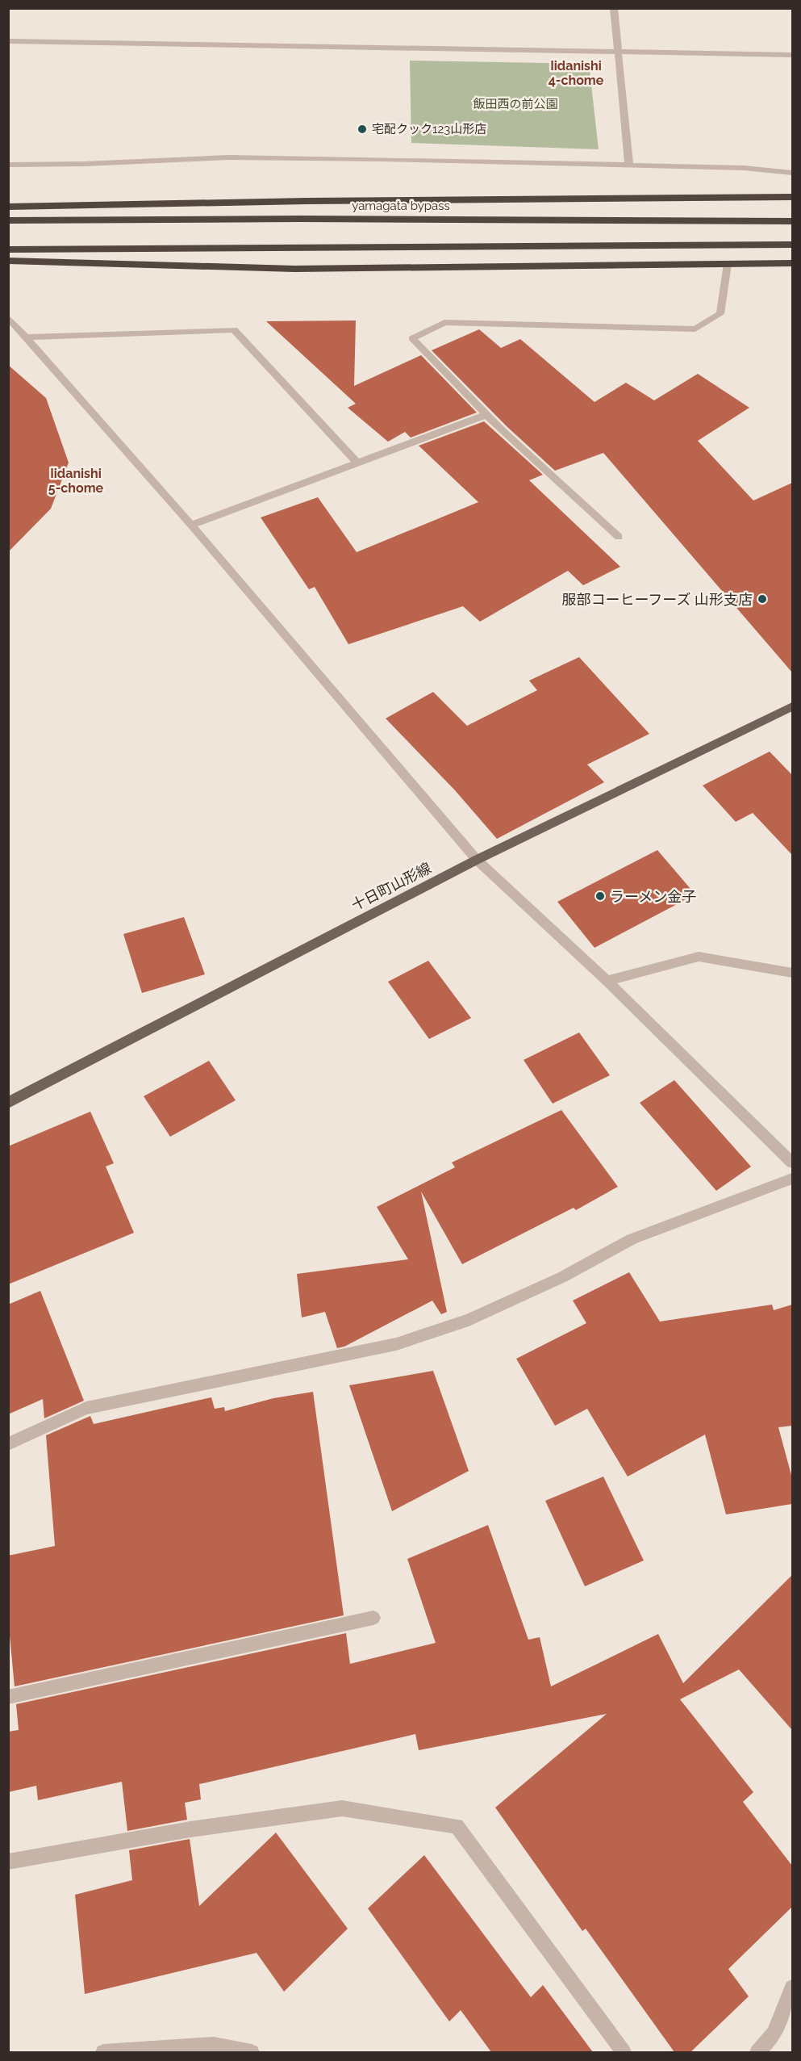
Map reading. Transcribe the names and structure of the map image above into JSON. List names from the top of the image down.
{
  "streets": {
    "highway": ["yamagata bypass"],
    "main road": ["十日町山形線"]
  },
  "districts": ["Iidanishi 4-chome", "Iidanishi 5-chome"],
  "parks": ["飯田西の前公園"],
  "places": ["宅配クック123山形店", "服部コーヒーフーズ 山形支店", "ラーメン金子"]
}
